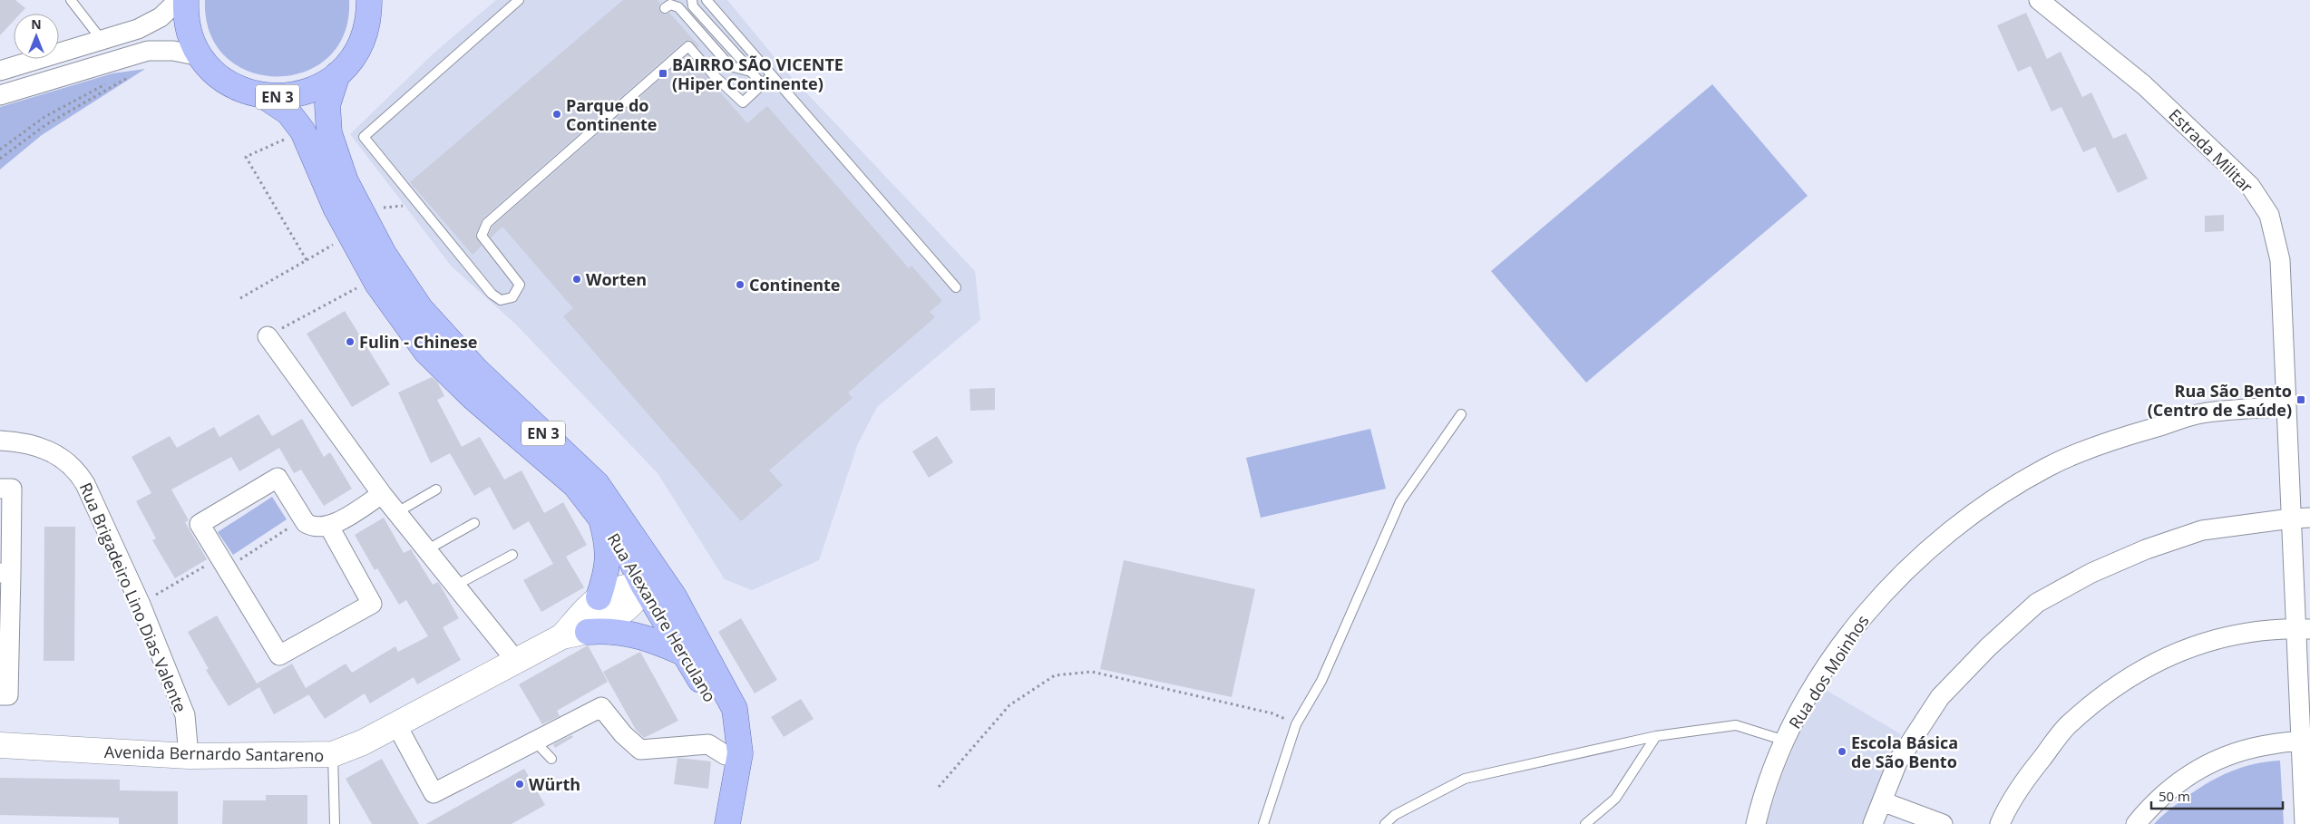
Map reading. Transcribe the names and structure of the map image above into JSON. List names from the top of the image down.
{
  "streets": {
    "main road": ["EN 3", "Rua Alexandre Herculano", "Avenida Bernardo Santareno"],
    "street": ["Estrada Militar", "Rua Brigadeiro Lino Dias Valente", "Rua dos Moinhos"]
  },
  "crossings": [
    ["EN 3", "Rua Alexandre Herculano"],
    ["Estrada Militar", "Rua dos Moinhos"],
    ["Rua Brigadeiro Lino Dias Valente", "Avenida Bernardo Santareno"],
    ["Rua Alexandre Herculano", "Avenida Bernardo Santareno"]
  ],
  "places": {
    "transit": ["BAIRRO SÃO VICENTE (Hiper Continente)", "Rua São Bento (Centro de Saúde)"],
    "other": [
      "Parque do Continente",
      "Worten",
      "Continente",
      "Fulin - Chinese",
      "Escola Básica de São Bento",
      "Würth"
    ]
  },
  "scale_bar": "50 m",
  "north": "top"
}
